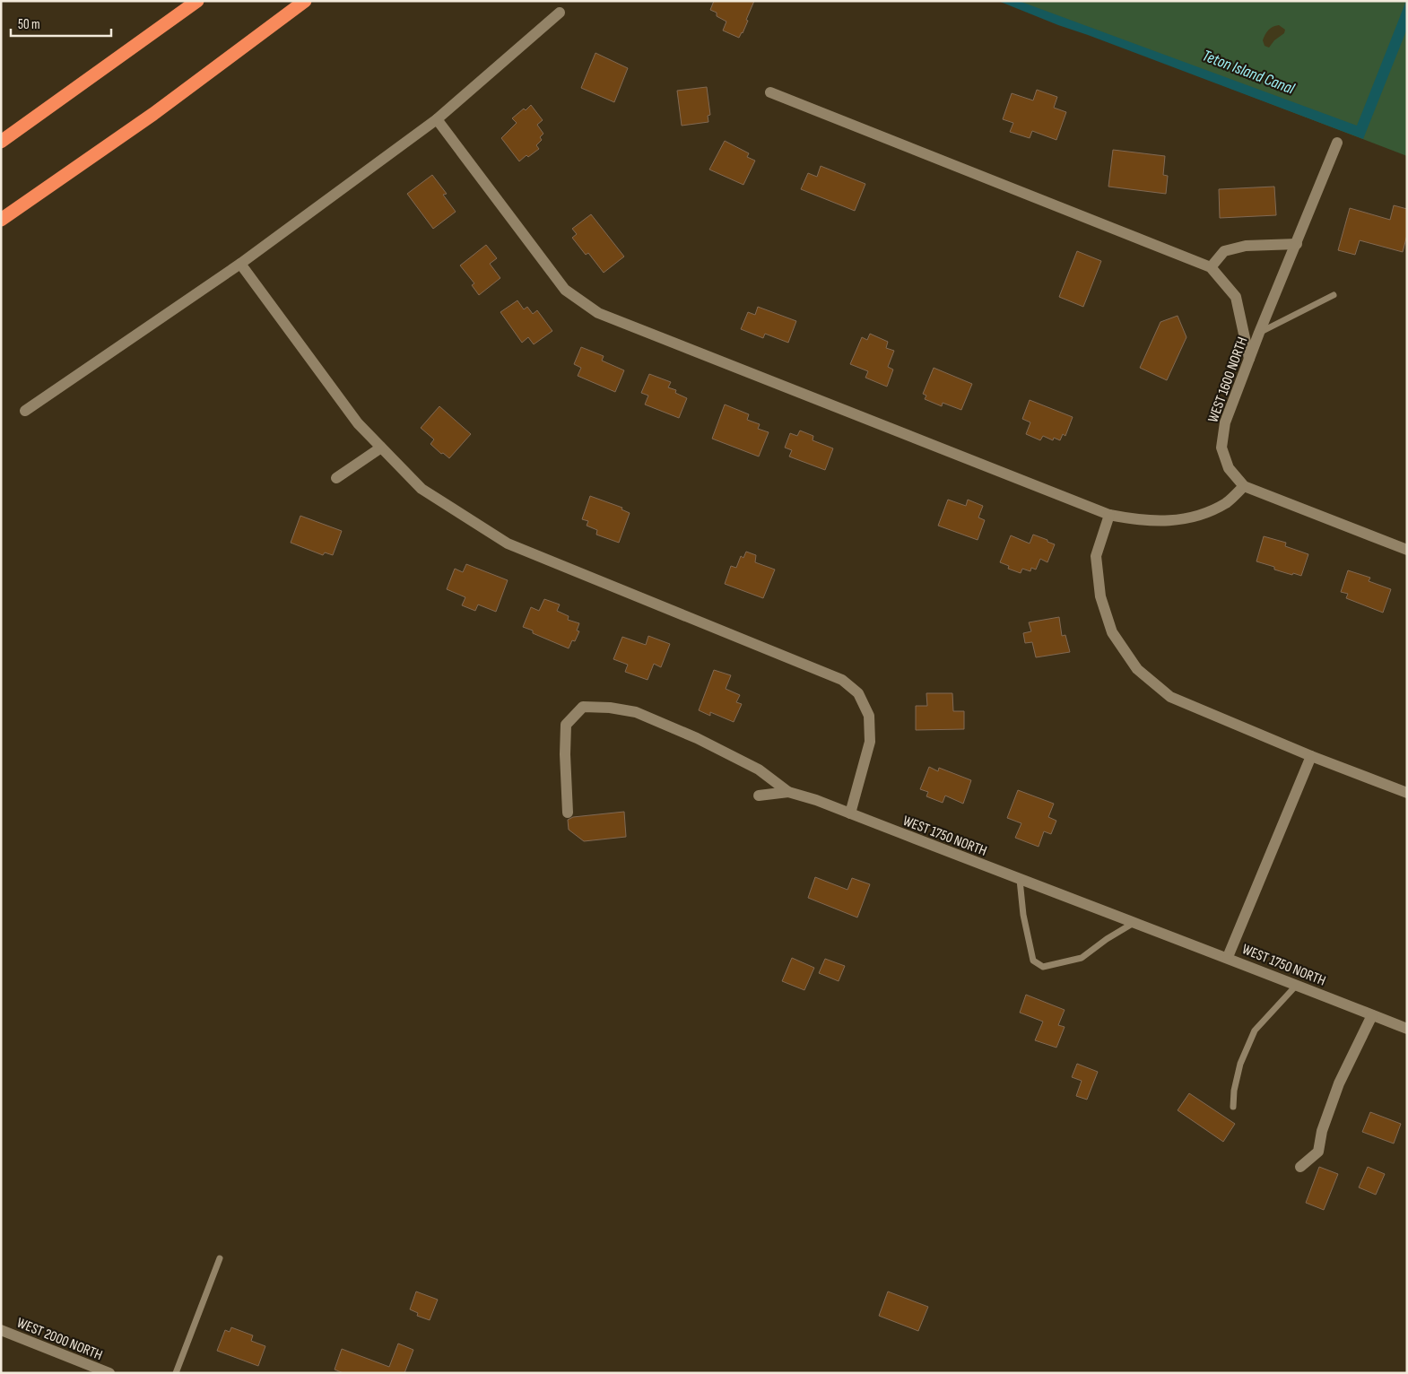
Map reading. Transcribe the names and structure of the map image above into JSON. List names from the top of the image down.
{
  "streets": {
    "street": ["WEST 1600 NORTH", "WEST 1750 NORTH", "WEST 2000 NORTH"]
  },
  "water": ["Teton Island Canal"],
  "scale_bar": "50 m"
}
